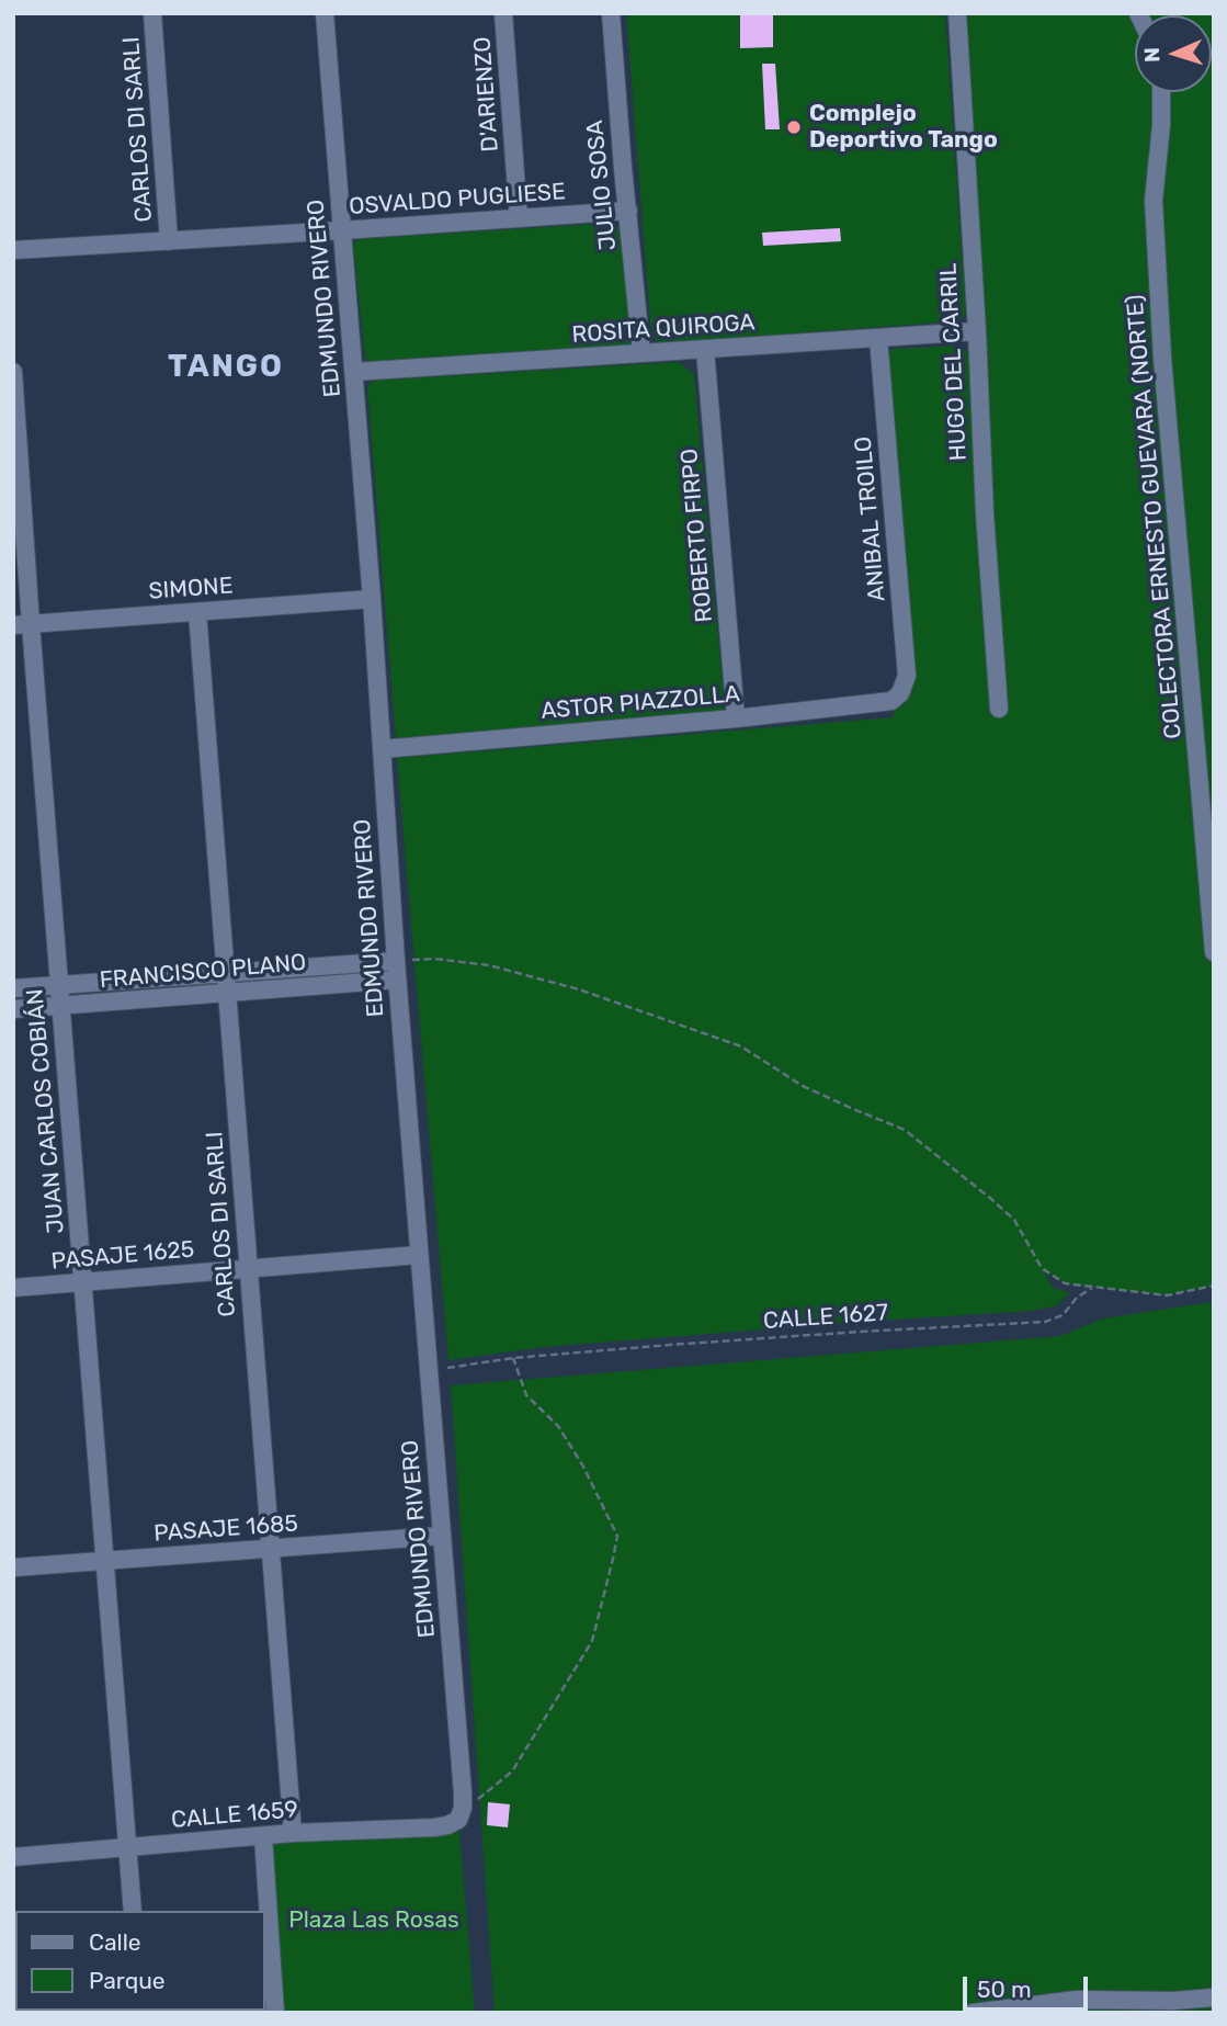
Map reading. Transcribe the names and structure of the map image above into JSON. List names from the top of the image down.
{
  "streets": {
    "street": [
      "D'ARIENZO",
      "CARLOS DI SARLI",
      "JULIO SOSA",
      "OSVALDO PUGLIESE",
      "EDMUNDO RIVERO",
      "ROSITA QUIROGA",
      "HUGO DEL CARRIL",
      "COLECTORA ERNESTO GUEVARA (NORTE)",
      "ANIBAL TROILO",
      "ROBERTO FIRPO",
      "SIMONE",
      "ASTOR PIAZZOLLA",
      "FRANCISCO PLANO",
      "JUAN CARLOS COBIÁN",
      "PASAJE 1625",
      "PASAJE 1685",
      "CALLE 1659"
    ],
    "path": ["CALLE 1627"]
  },
  "crossings": [
    ["D'ARIENZO", "OSVALDO PUGLIESE"],
    ["CARLOS DI SARLI", "OSVALDO PUGLIESE"],
    ["CARLOS DI SARLI", "SIMONE"],
    ["CARLOS DI SARLI", "FRANCISCO PLANO"],
    ["CARLOS DI SARLI", "PASAJE 1625"],
    ["CARLOS DI SARLI", "PASAJE 1685"],
    ["CARLOS DI SARLI", "CALLE 1659"],
    ["JULIO SOSA", "OSVALDO PUGLIESE"],
    ["JULIO SOSA", "ROSITA QUIROGA"],
    ["OSVALDO PUGLIESE", "EDMUNDO RIVERO"],
    ["EDMUNDO RIVERO", "ROSITA QUIROGA"],
    ["EDMUNDO RIVERO", "SIMONE"],
    ["EDMUNDO RIVERO", "ASTOR PIAZZOLLA"],
    ["EDMUNDO RIVERO", "FRANCISCO PLANO"],
    ["EDMUNDO RIVERO", "PASAJE 1625"],
    ["EDMUNDO RIVERO", "CALLE 1627"],
    ["EDMUNDO RIVERO", "PASAJE 1685"],
    ["EDMUNDO RIVERO", "CALLE 1659"],
    ["ROSITA QUIROGA", "HUGO DEL CARRIL"],
    ["ROSITA QUIROGA", "ANIBAL TROILO"],
    ["ROSITA QUIROGA", "ROBERTO FIRPO"],
    ["ANIBAL TROILO", "ASTOR PIAZZOLLA"],
    ["ROBERTO FIRPO", "ASTOR PIAZZOLLA"],
    ["SIMONE", "JUAN CARLOS COBIÁN"],
    ["FRANCISCO PLANO", "JUAN CARLOS COBIÁN"],
    ["JUAN CARLOS COBIÁN", "PASAJE 1625"],
    ["JUAN CARLOS COBIÁN", "PASAJE 1685"],
    ["JUAN CARLOS COBIÁN", "CALLE 1659"]
  ],
  "districts": ["TANGO"],
  "parks": ["Plaza Las Rosas"],
  "places": ["Complejo Deportivo Tango"],
  "legend": ["Calle", "Parque"],
  "scale_bar": "50 m",
  "north": "left"
}
